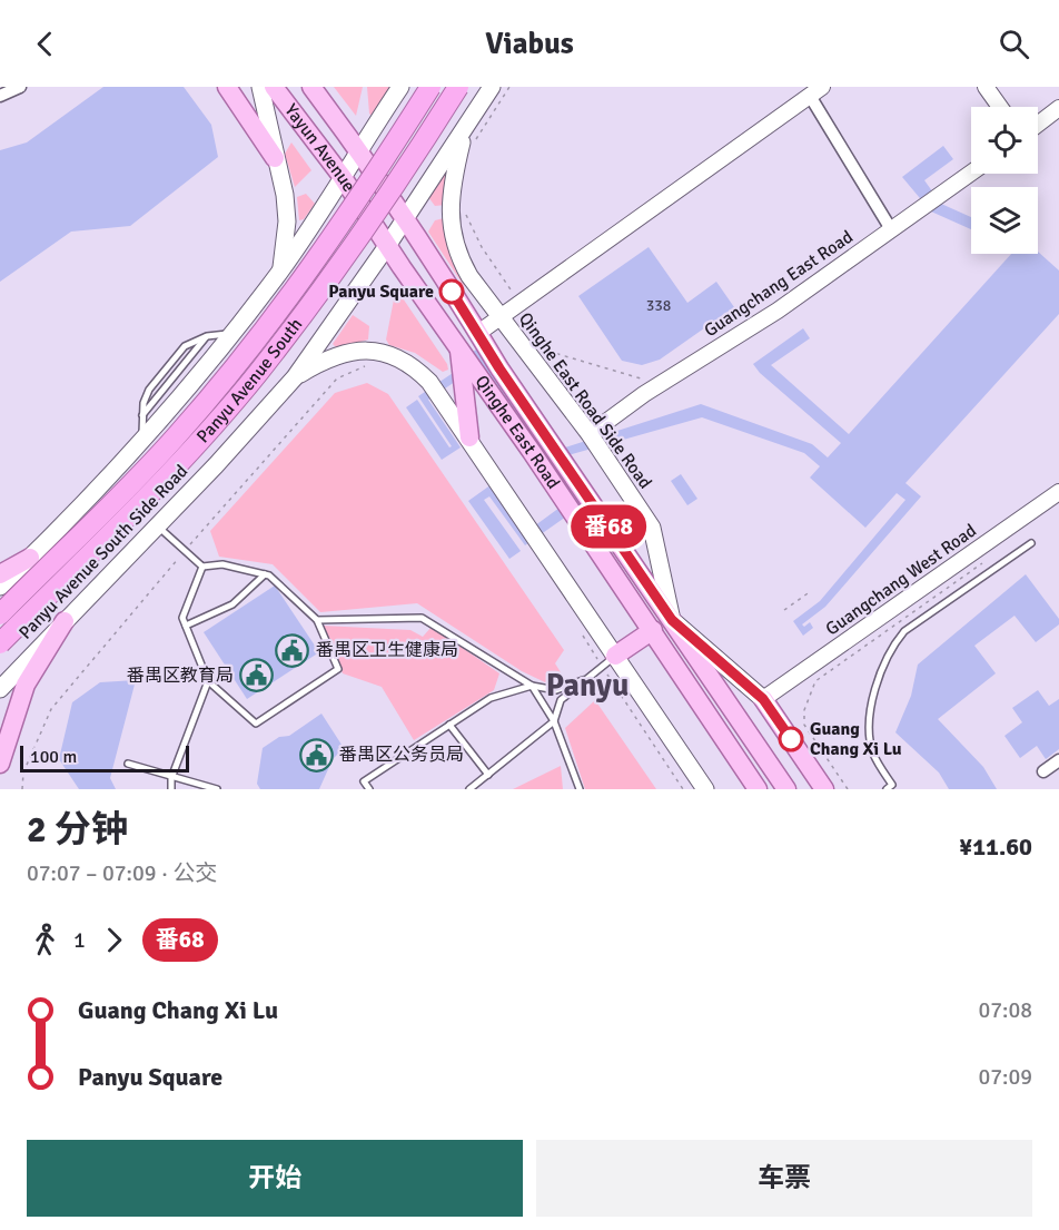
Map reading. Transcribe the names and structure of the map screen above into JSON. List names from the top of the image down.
{
  "streets": {
    "highway": ["Panyu Avenue South"],
    "main road": [
      "Yayun Avenue",
      "Qinghe East Road Side Road",
      "Qinghe East Road",
      "Panyu Avenue South Side Road"
    ],
    "street": ["Guangchang East Road", "Guangchang West Road"]
  },
  "crossings": [
    ["Yayun Avenue", "Qinghe East Road"],
    ["Guangchang East Road", "Qinghe East Road Side Road"],
    ["Qinghe East Road Side Road", "Qinghe East Road"],
    ["Qinghe East Road Side Road", "Panyu Avenue South Side Road"],
    ["Qinghe East Road", "Panyu Avenue South Side Road"]
  ],
  "districts": ["Panyu"],
  "places": {
    "other": ["Panyu Square", "Guang Chang Xi Lu"],
    "public building": ["番禺区卫生健康局", "番禺区教育局", "番禺区公务员局"]
  },
  "lines": ["bus line 番68"],
  "house_numbers": ["338"],
  "scale_bar": "100 m",
  "page": {
    "header": "Viabus",
    "on_map": "番68",
    "scale": "100 m",
    "heading": ["2 分钟", "07:07 – 07:09 · 公交", "¥11.60"],
    "legs": ["1", "番68"],
    "list": [
      {
        "name": "Guang Chang Xi Lu",
        "value": "07:08"
      },
      {
        "name": "Panyu Square",
        "value": "07:09"
      }
    ],
    "buttons": ["开始", "车票"]
  }
}
